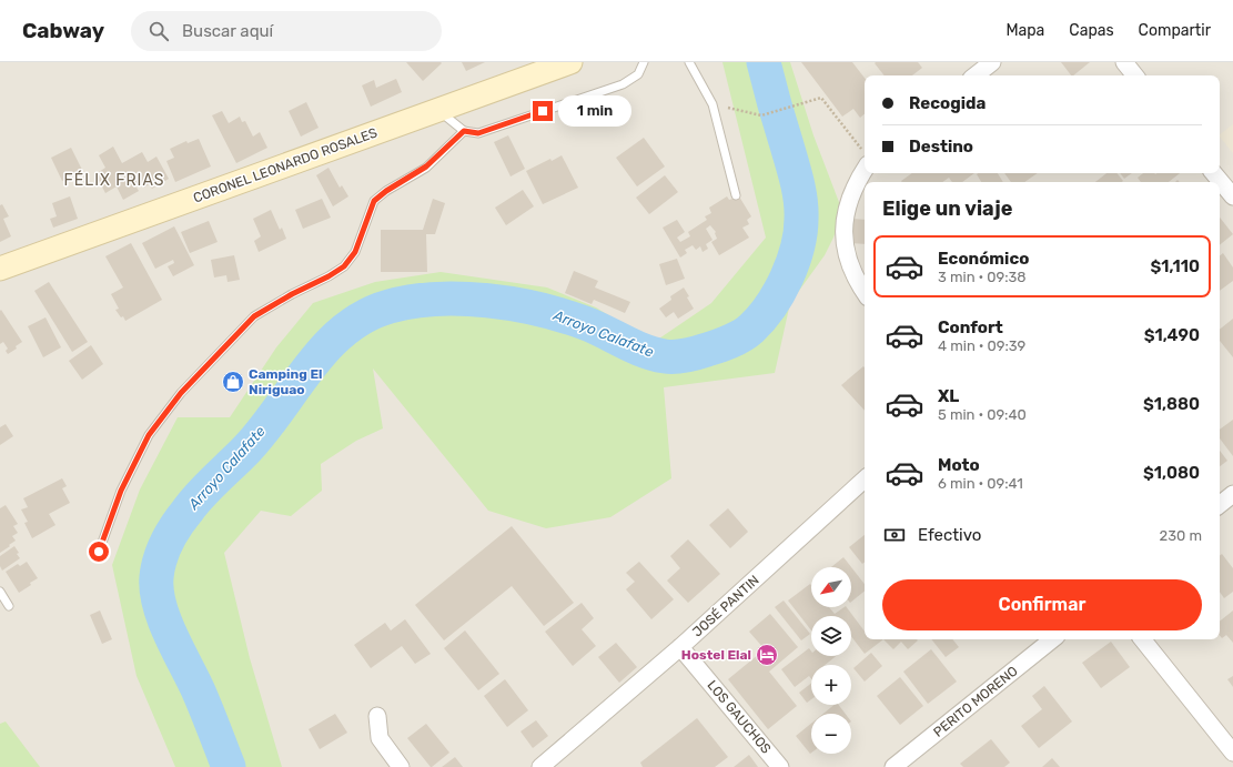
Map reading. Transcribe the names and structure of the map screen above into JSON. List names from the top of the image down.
{
  "streets": {
    "main road": ["CORONEL LEONARDO ROSALES"],
    "street": ["JOSÉ PANTIN", "PERITO MORENO", "LOS GAUCHOS"]
  },
  "crossings": [
    ["JOSÉ PANTIN", "LOS GAUCHOS"]
  ],
  "districts": ["FÉLIX FRIAS"],
  "water": ["Arroyo Calafate"],
  "places": {
    "shop": ["Camping El Niriguao"],
    "hotel": ["Hostel Elal"]
  },
  "north": "bottom left",
  "page": {
    "header": "Cabway",
    "search": "Buscar aquí",
    "nav": ["Mapa", "Capas", "Compartir"],
    "banner": ["Recogida", "Destino"],
    "bubble": "1 min",
    "heading": "Elige un viaje",
    "list": [
      {
        "name": "Económico",
        "note": "3 min · 09:38",
        "value": "$1,110"
      },
      {
        "name": "Confort",
        "note": "4 min · 09:39",
        "value": "$1,490"
      },
      {
        "name": "XL",
        "note": "5 min · 09:40",
        "value": "$1,880"
      },
      {
        "name": "Moto",
        "note": "6 min · 09:41",
        "value": "$1,080"
      }
    ],
    "pay": ["Efectivo", "230 m"],
    "map_buttons": ["+", "−"],
    "buttons": "Confirmar"
  }
}
